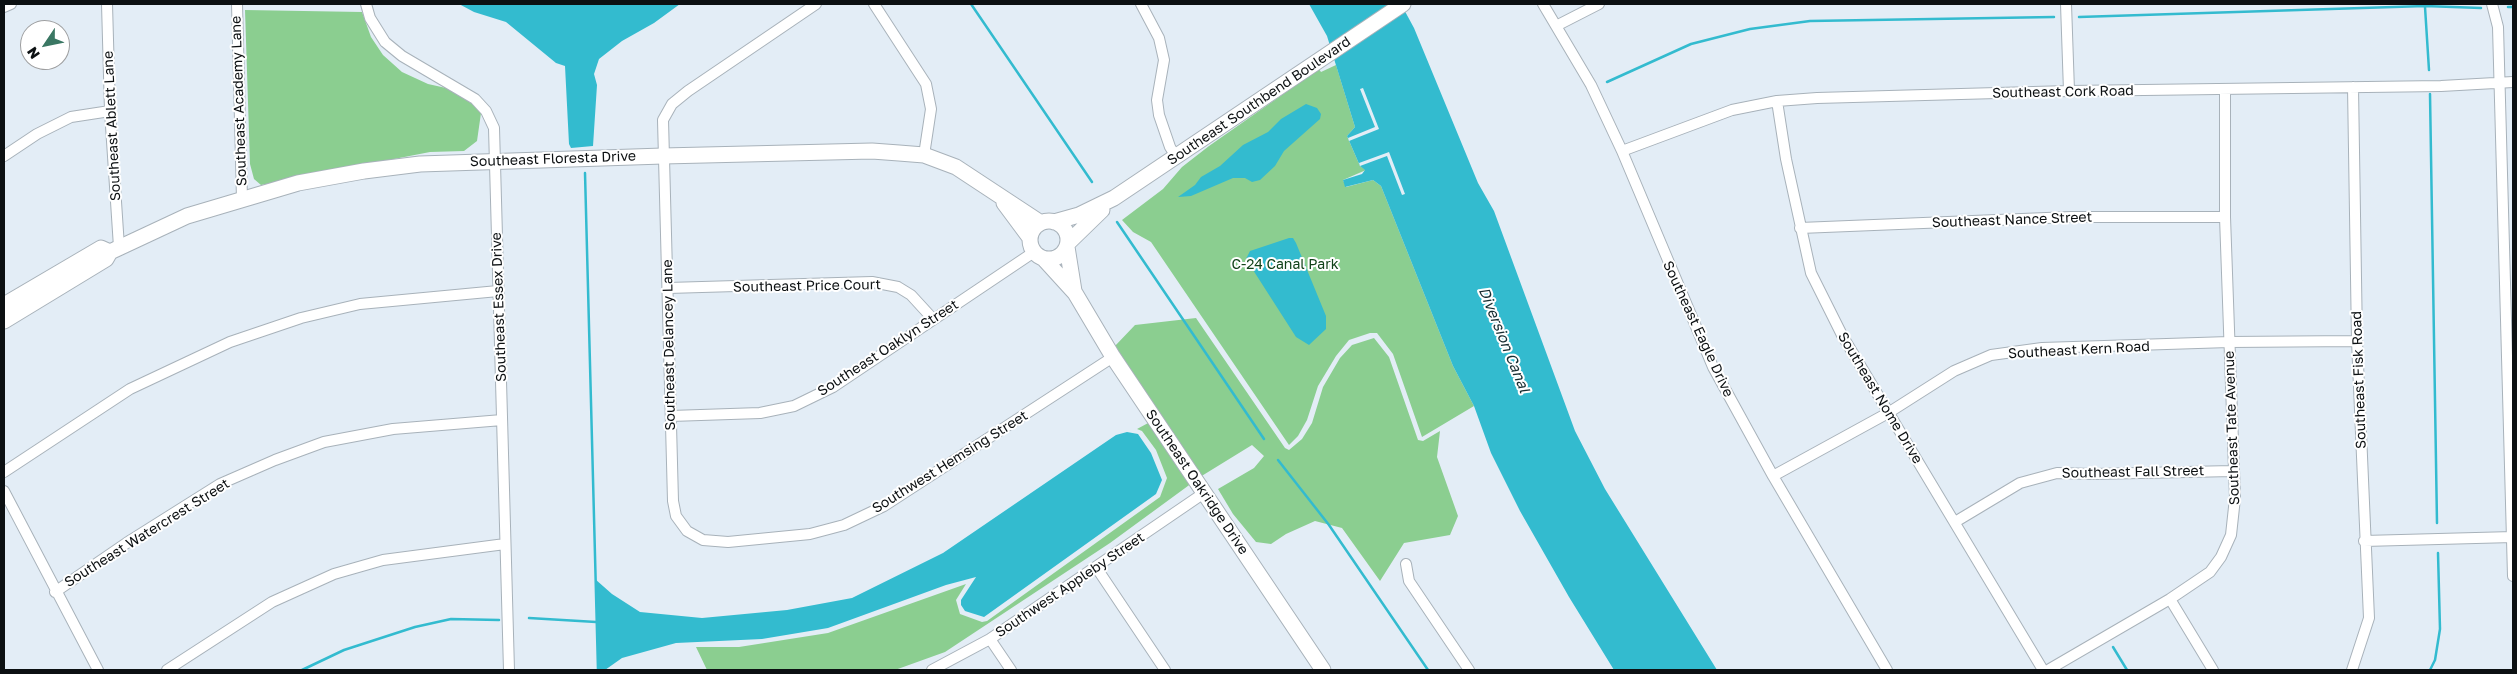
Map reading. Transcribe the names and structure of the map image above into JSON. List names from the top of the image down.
{
  "streets": {
    "street": [
      "Southeast Cork Road",
      "Southeast Academy Lane",
      "Southeast Southbend Boulevard",
      "Southeast Ablett Lane",
      "Southeast Floresta Drive",
      "Southeast Nance Street",
      "Southeast Price Court",
      "Southeast Essex Drive",
      "Southeast Eagle Drive",
      "Southeast Delancey Lane",
      "Southeast Oaklyn Street",
      "Southeast Kern Road",
      "Southeast Fisk Road",
      "Southeast Nome Drive",
      "Southeast Tate Avenue",
      "Southwest Hemsing Street",
      "Southeast Fall Street",
      "Southeast Oakridge Drive",
      "Southeast Watercrest Street",
      "Southwest Appleby Street"
    ]
  },
  "crossings": [
    ["Southeast Cork Road", "Southeast Eagle Drive"],
    ["Southeast Cork Road", "Southeast Fisk Road"],
    ["Southeast Cork Road", "Southeast Nome Drive"],
    ["Southeast Cork Road", "Southeast Tate Avenue"],
    ["Southeast Academy Lane", "Southeast Floresta Drive"],
    ["Southeast Southbend Boulevard", "Southeast Floresta Drive"],
    ["Southeast Southbend Boulevard", "Southeast Oaklyn Street"],
    ["Southeast Southbend Boulevard", "Southeast Oakridge Drive"],
    ["Southeast Ablett Lane", "Southeast Floresta Drive"],
    ["Southeast Floresta Drive", "Southeast Essex Drive"],
    ["Southeast Floresta Drive", "Southeast Delancey Lane"],
    ["Southeast Floresta Drive", "Southeast Oaklyn Street"],
    ["Southeast Floresta Drive", "Southeast Oakridge Drive"],
    ["Southeast Nance Street", "Southeast Nome Drive"],
    ["Southeast Nance Street", "Southeast Tate Avenue"],
    ["Southeast Price Court", "Southeast Delancey Lane"],
    ["Southeast Price Court", "Southeast Oaklyn Street"],
    ["Southeast Essex Drive", "Southeast Watercrest Street"],
    ["Southeast Eagle Drive", "Southeast Kern Road"],
    ["Southeast Delancey Lane", "Southeast Oaklyn Street"],
    ["Southeast Delancey Lane", "Southwest Hemsing Street"],
    ["Southeast Oaklyn Street", "Southeast Oakridge Drive"],
    ["Southeast Kern Road", "Southeast Fisk Road"],
    ["Southeast Kern Road", "Southeast Nome Drive"],
    ["Southeast Kern Road", "Southeast Tate Avenue"],
    ["Southeast Nome Drive", "Southeast Fall Street"],
    ["Southeast Tate Avenue", "Southeast Fall Street"],
    ["Southwest Hemsing Street", "Southeast Oakridge Drive"],
    ["Southeast Oakridge Drive", "Southwest Appleby Street"]
  ],
  "water": ["Diversion Canal"],
  "parks": ["C-24 Canal Park"],
  "north": "bottom left"
}
